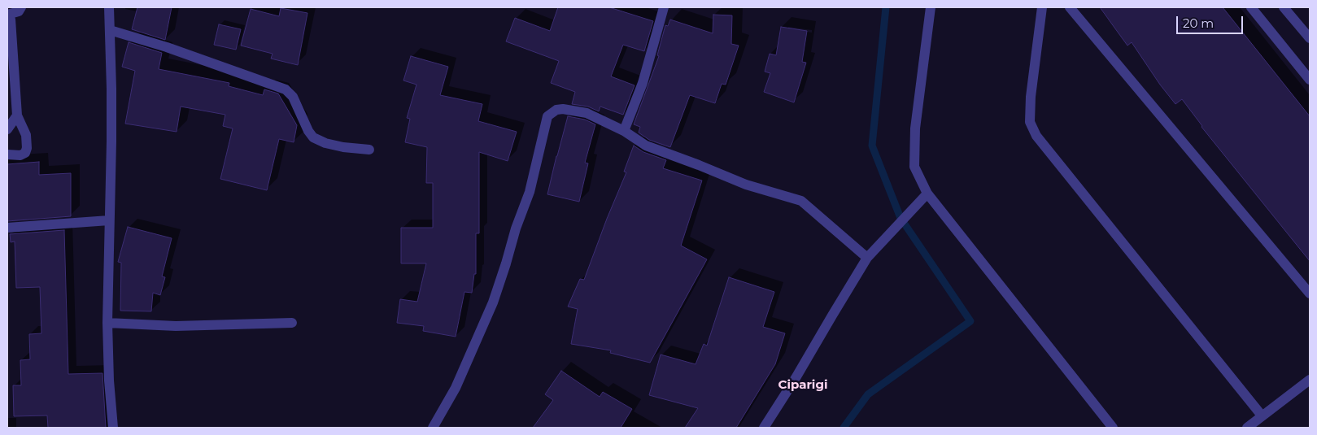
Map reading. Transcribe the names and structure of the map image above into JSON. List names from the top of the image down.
{
  "districts": ["Ciparigi"],
  "scale_bar": "20 m"
}
